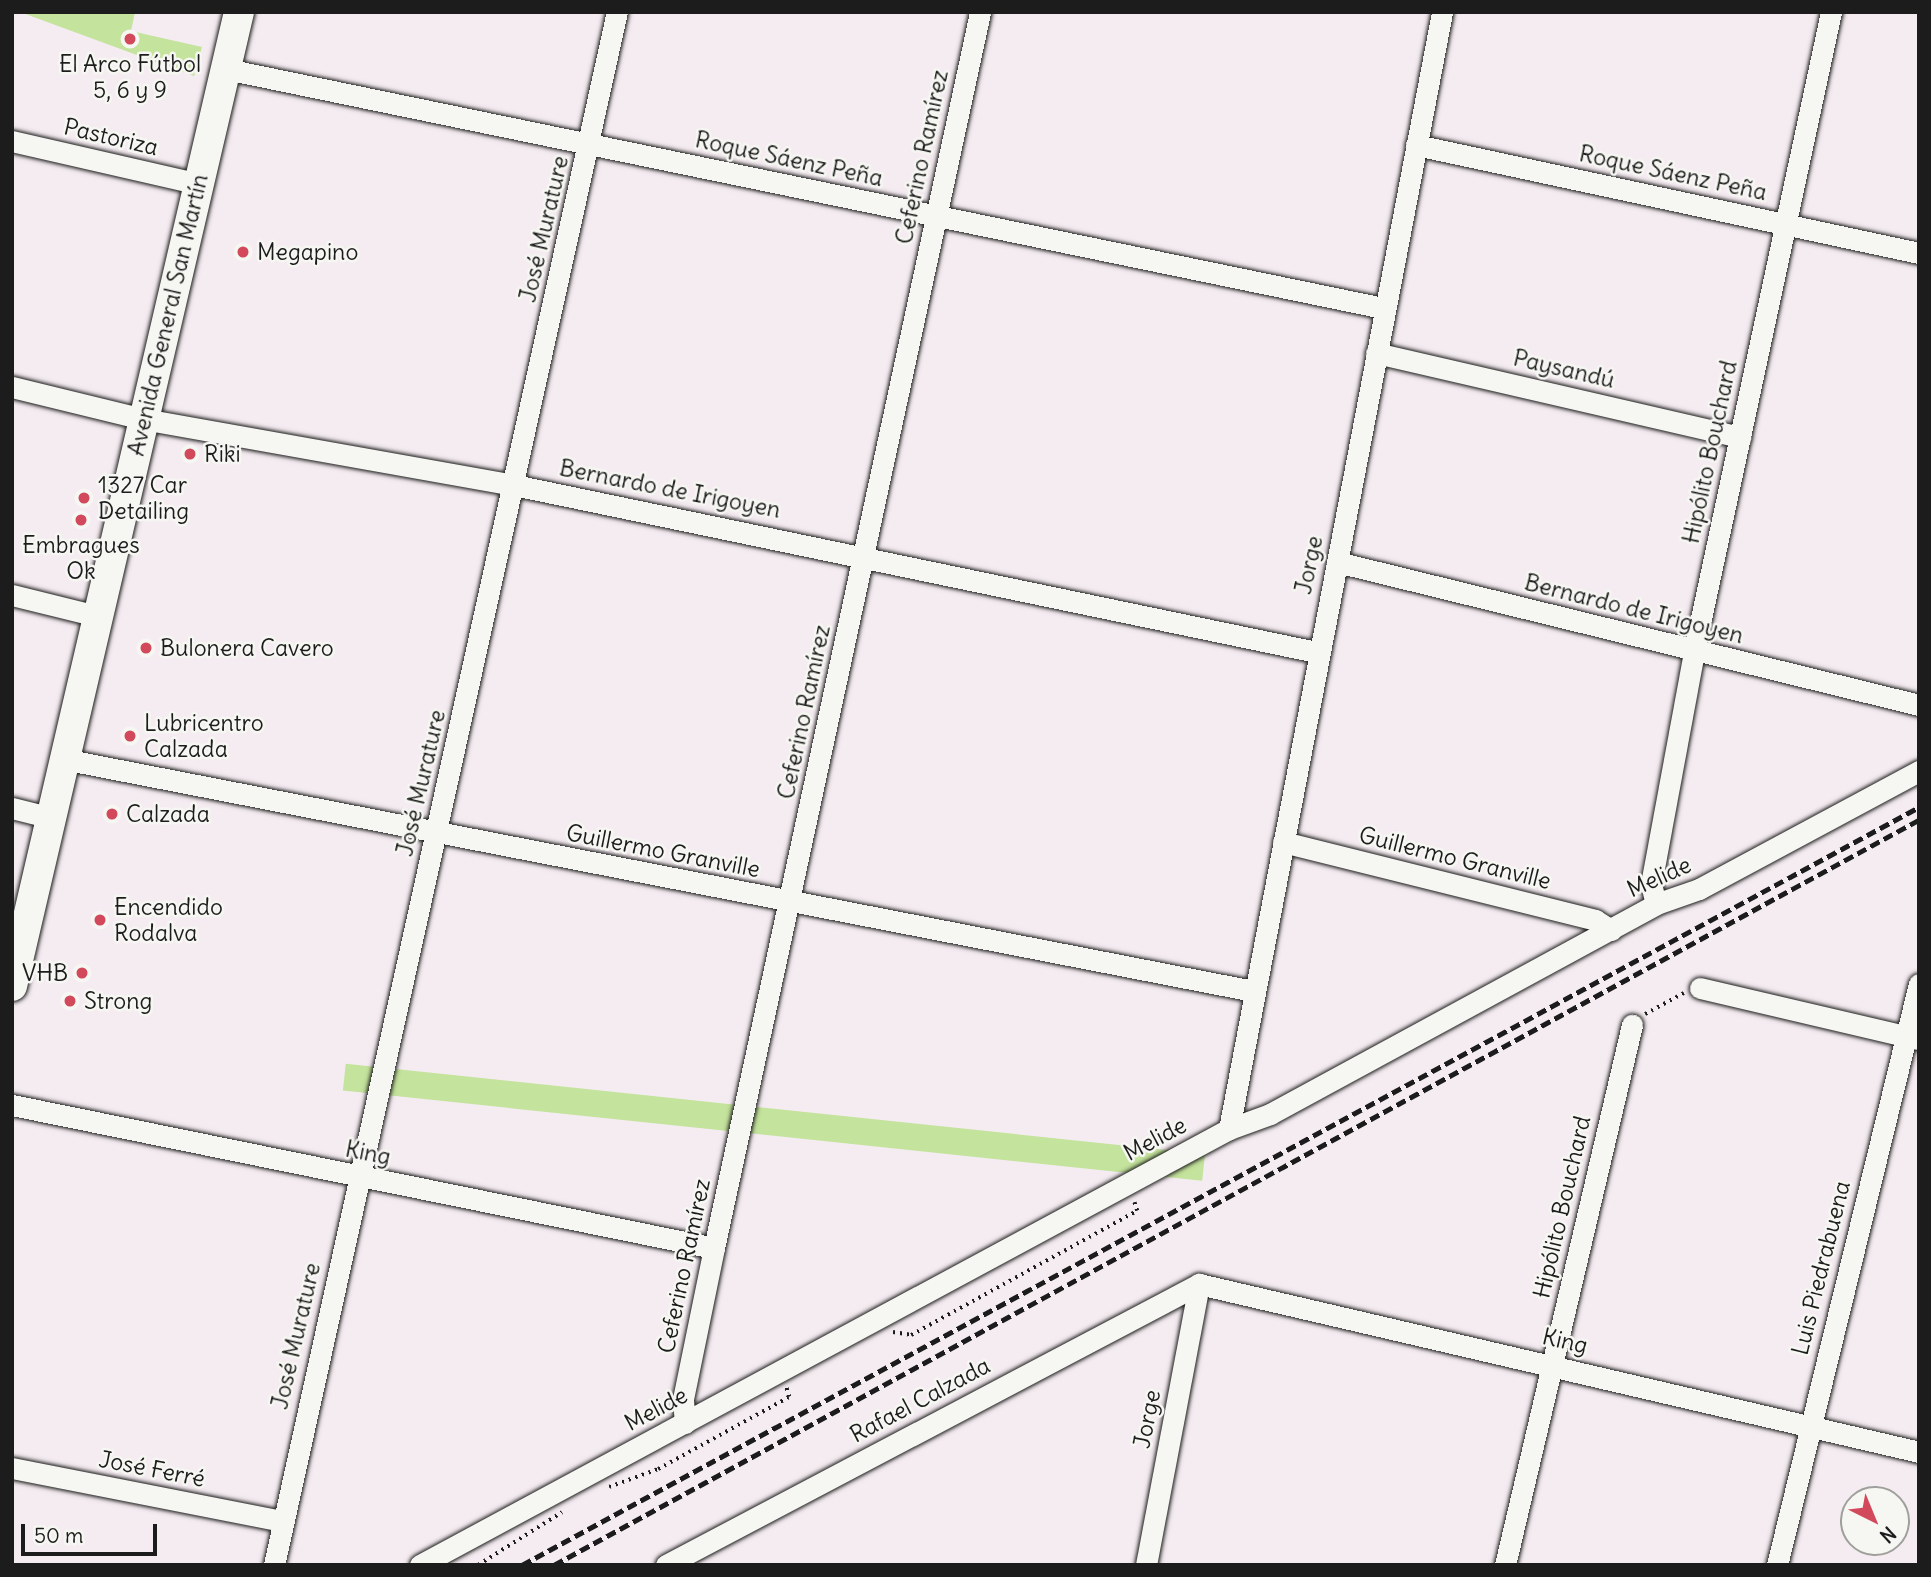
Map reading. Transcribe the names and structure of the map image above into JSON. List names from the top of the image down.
{
  "streets": {
    "main road": ["Avenida General San Martín"],
    "street": [
      "Pastoriza",
      "Ceferino Ramírez",
      "Roque Sáenz Peña",
      "José Murature",
      "Paysandú",
      "Hipólito Bouchard",
      "Bernardo de Irigoyen",
      "Jorge",
      "Guillermo Granville",
      "Melide",
      "King",
      "Luis Piedrabuena",
      "Rafael Calzada",
      "José Ferré"
    ]
  },
  "crossings": [
    ["Pastoriza", "Avenida General San Martín"],
    ["Ceferino Ramírez", "Roque Sáenz Peña"],
    ["Ceferino Ramírez", "Bernardo de Irigoyen"],
    ["Ceferino Ramírez", "Guillermo Granville"],
    ["Ceferino Ramírez", "Melide"],
    ["Ceferino Ramírez", "King"],
    ["Roque Sáenz Peña", "José Murature"],
    ["Roque Sáenz Peña", "Avenida General San Martín"],
    ["Roque Sáenz Peña", "Hipólito Bouchard"],
    ["Roque Sáenz Peña", "Jorge"],
    ["José Murature", "Bernardo de Irigoyen"],
    ["José Murature", "Guillermo Granville"],
    ["José Murature", "King"],
    ["José Murature", "José Ferré"],
    ["Avenida General San Martín", "Bernardo de Irigoyen"],
    ["Avenida General San Martín", "Guillermo Granville"],
    ["Paysandú", "Hipólito Bouchard"],
    ["Paysandú", "Jorge"],
    ["Hipólito Bouchard", "Bernardo de Irigoyen"],
    ["Hipólito Bouchard", "Melide"],
    ["Hipólito Bouchard", "King"],
    ["Bernardo de Irigoyen", "Jorge"],
    ["Jorge", "Guillermo Granville"],
    ["Jorge", "Melide"],
    ["Jorge", "King"],
    ["Jorge", "Rafael Calzada"],
    ["Guillermo Granville", "Melide"],
    ["King", "Luis Piedrabuena"],
    ["King", "Rafael Calzada"]
  ],
  "places": [
    "El Arco Fútbol 5, 6 y 9",
    "Megapino",
    "Riki",
    "1327 Car Detailing",
    "Embragues Ok",
    "Bulonera Cavero",
    "Lubricentro Calzada",
    "Calzada",
    "Encendido Rodalva",
    "VHB",
    "Strong"
  ],
  "scale_bar": "50 m",
  "north": "bottom right"
}
